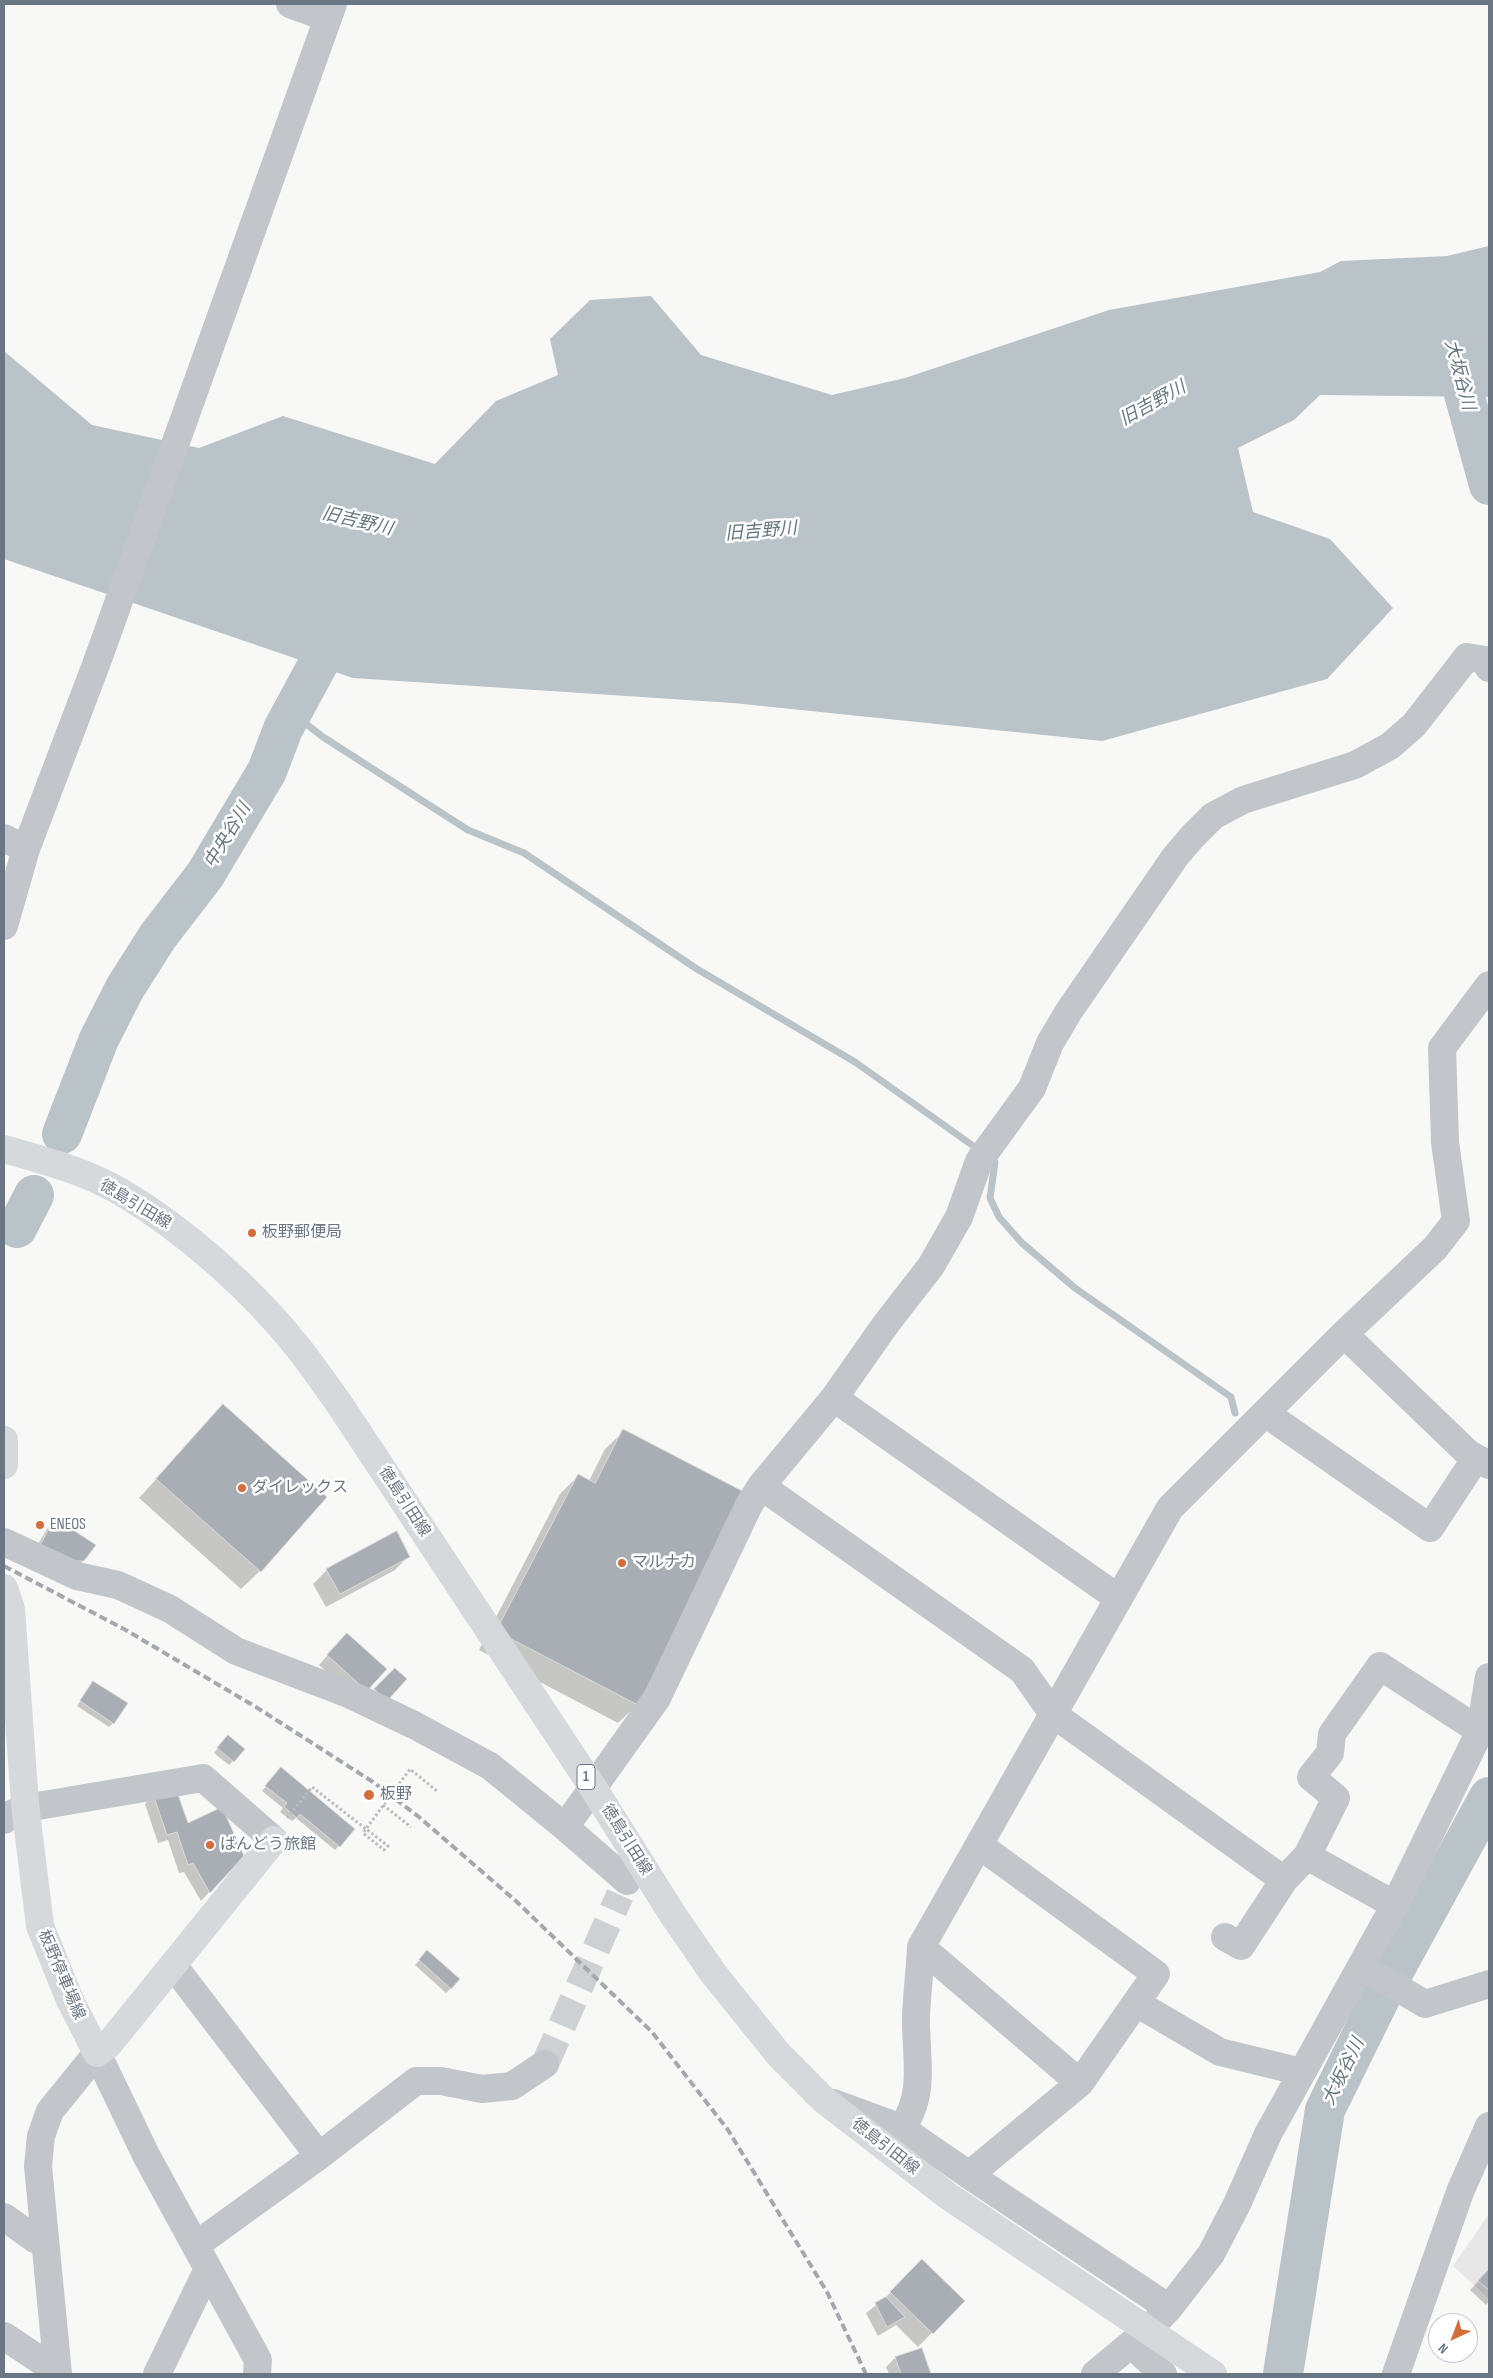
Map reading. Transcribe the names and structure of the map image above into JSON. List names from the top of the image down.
{
  "streets": {
    "main road": ["徳島引田線", "1", "板野停車場線"]
  },
  "water": ["大坂谷川", "旧吉野川", "中央谷川"],
  "places": [
    "板野郵便局",
    "ダイレックス",
    "ENEOS",
    "マルナカ",
    "板野",
    "ばんどう旅館"
  ],
  "north": "bottom left"
}
